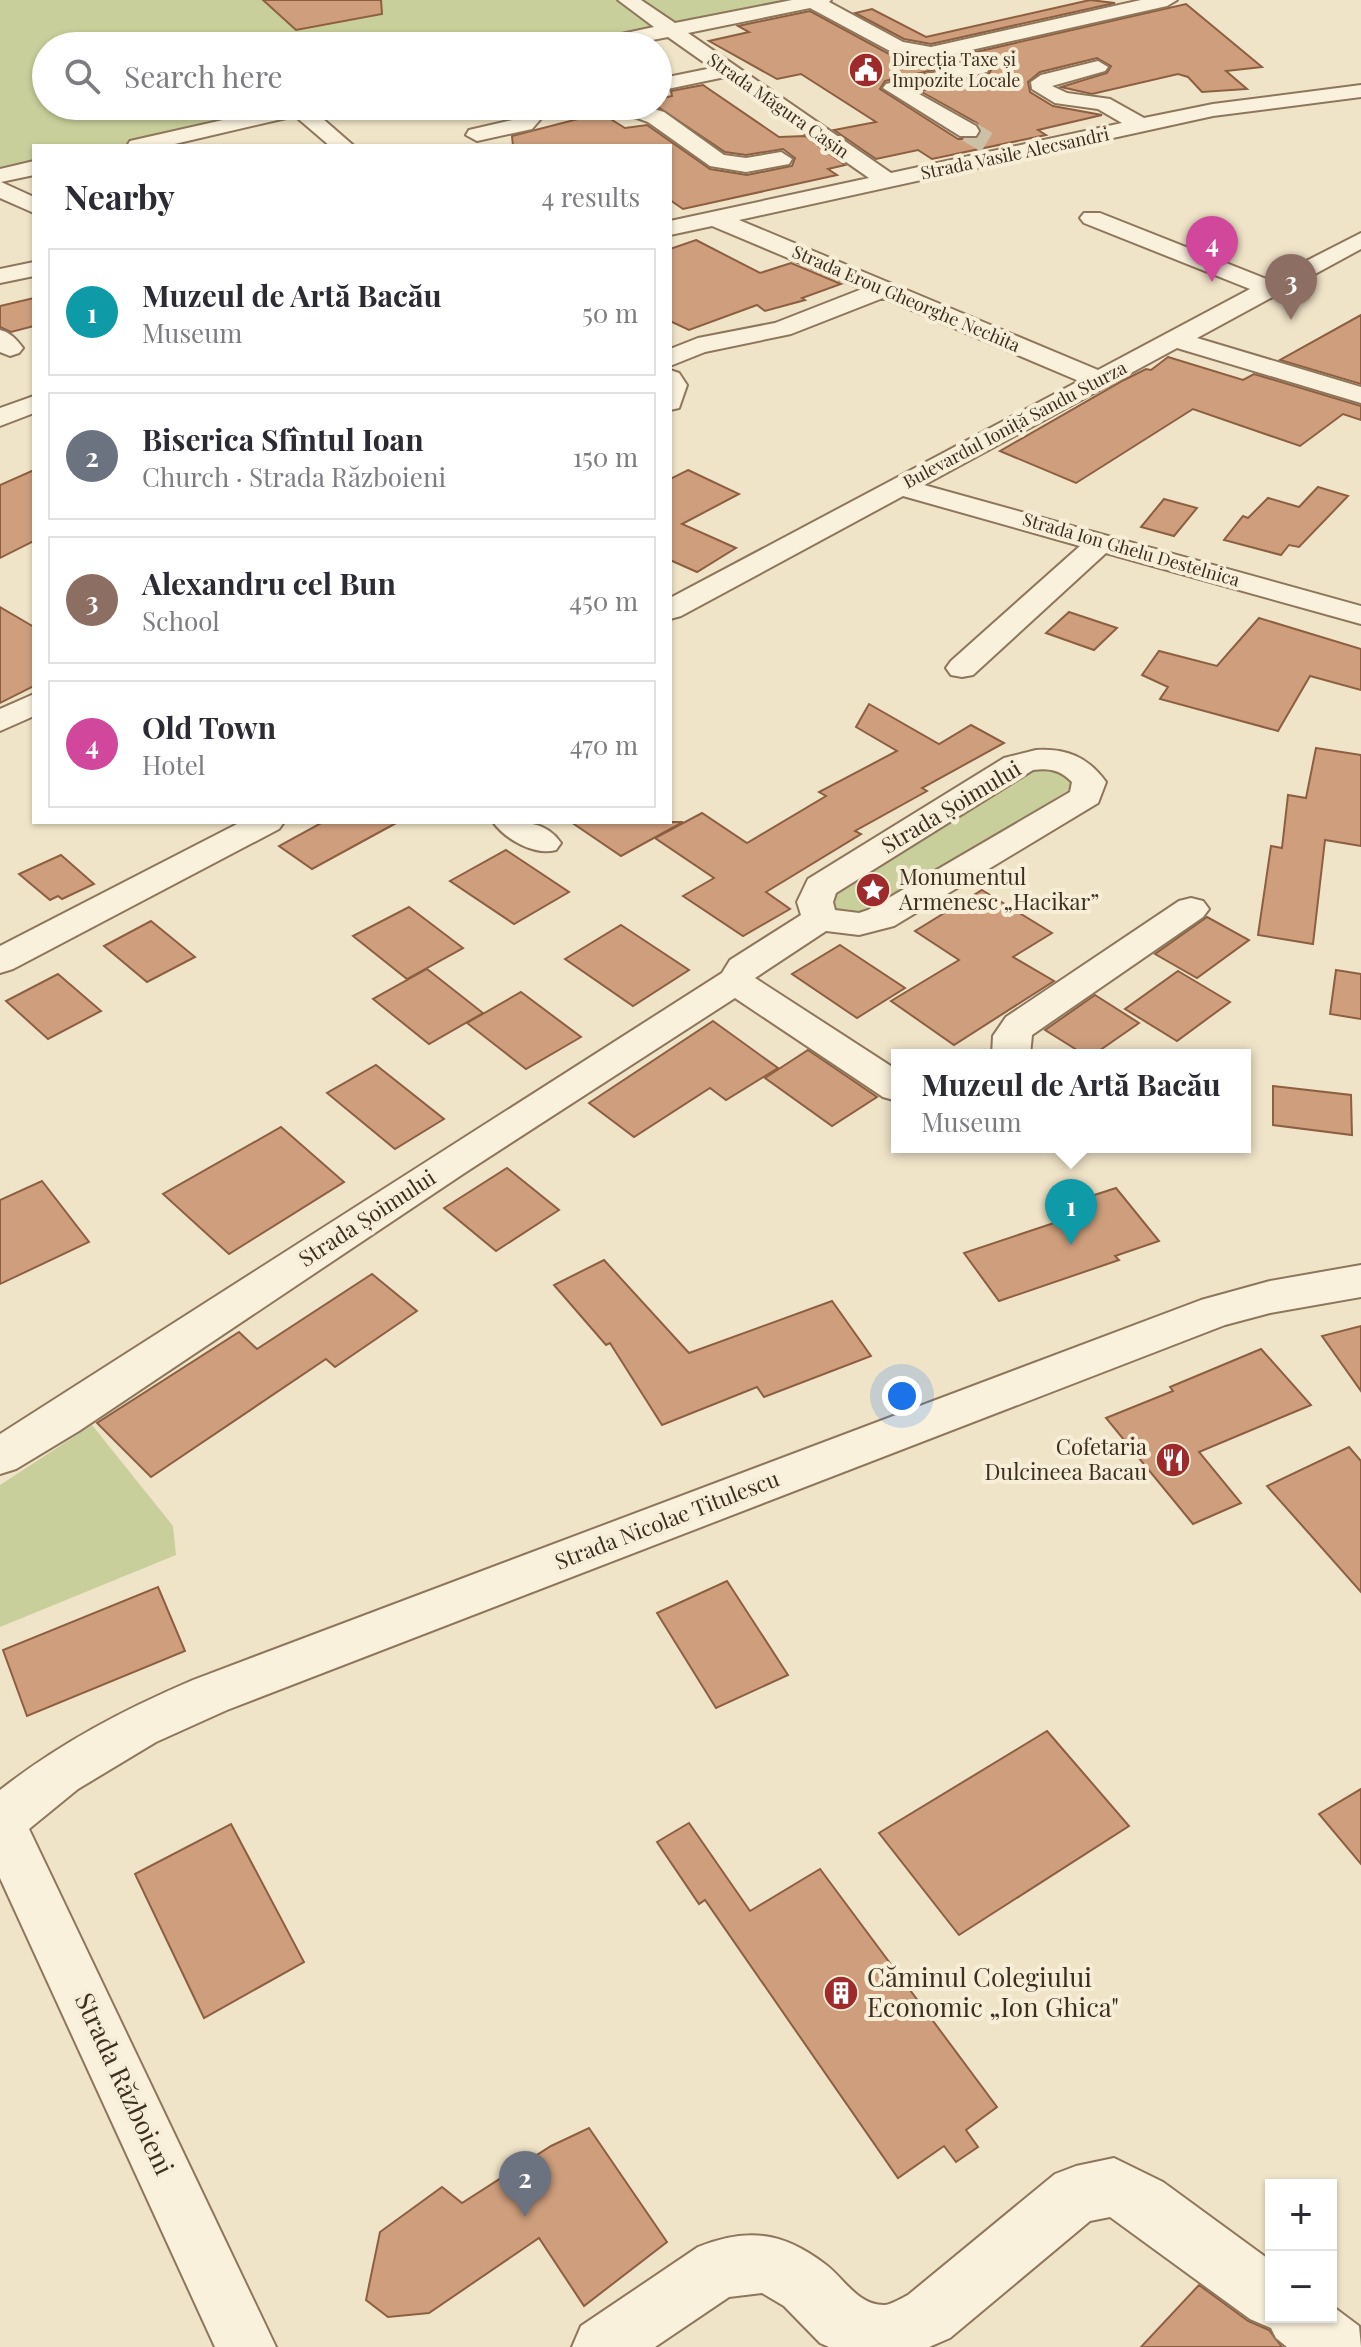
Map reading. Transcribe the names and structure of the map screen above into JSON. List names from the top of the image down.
{
  "streets": {
    "street": [
      "Strada Măgura Cașin",
      "Strada Vasile Alecsandri",
      "Strada Erou Gheorghe Nechita",
      "Bulevardul Ioniță Sandu Sturza",
      "Strada Ion Ghelu Destelnica",
      "Strada Șoimului",
      "Strada Nicolae Titulescu",
      "Strada Războieni"
    ]
  },
  "crossings": [
    ["Strada Măgura Cașin", "Strada Vasile Alecsandri"],
    ["Strada Vasile Alecsandri", "Strada Erou Gheorghe Nechita"],
    ["Strada Erou Gheorghe Nechita", "Bulevardul Ioniță Sandu Sturza"],
    ["Bulevardul Ioniță Sandu Sturza", "Strada Ion Ghelu Destelnica"],
    ["Strada Nicolae Titulescu", "Strada Războieni"]
  ],
  "places": {
    "public building": ["Direcția Taxe și Impozite Locale"],
    "place": ["Monumentul Armenesc „Hacikar”"],
    "restaurant": ["Cofetaria Dulcineea Bacau"],
    "building": ["Căminul Colegiului Economic „Ion Ghica\""]
  },
  "page": {
    "search": "Search here",
    "heading": ["Nearby", "4 results"],
    "pins": [
      "4",
      "3",
      "1",
      "2"
    ],
    "list": [
      {
        "mark": "1",
        "name": "Muzeul de Artă Bacău",
        "note": "Museum",
        "value": "50 m"
      },
      {
        "mark": "2",
        "name": "Biserica Sfîntul Ioan",
        "note": "Church · Strada Războieni",
        "value": "150 m"
      },
      {
        "mark": "3",
        "name": "Alexandru cel Bun",
        "note": "School",
        "value": "450 m"
      },
      {
        "mark": "4",
        "name": "Old Town",
        "note": "Hotel",
        "value": "470 m"
      }
    ],
    "popup": ["Muzeul de Artă Bacău", "Museum"],
    "map_buttons": ["+", "−"]
  }
}
